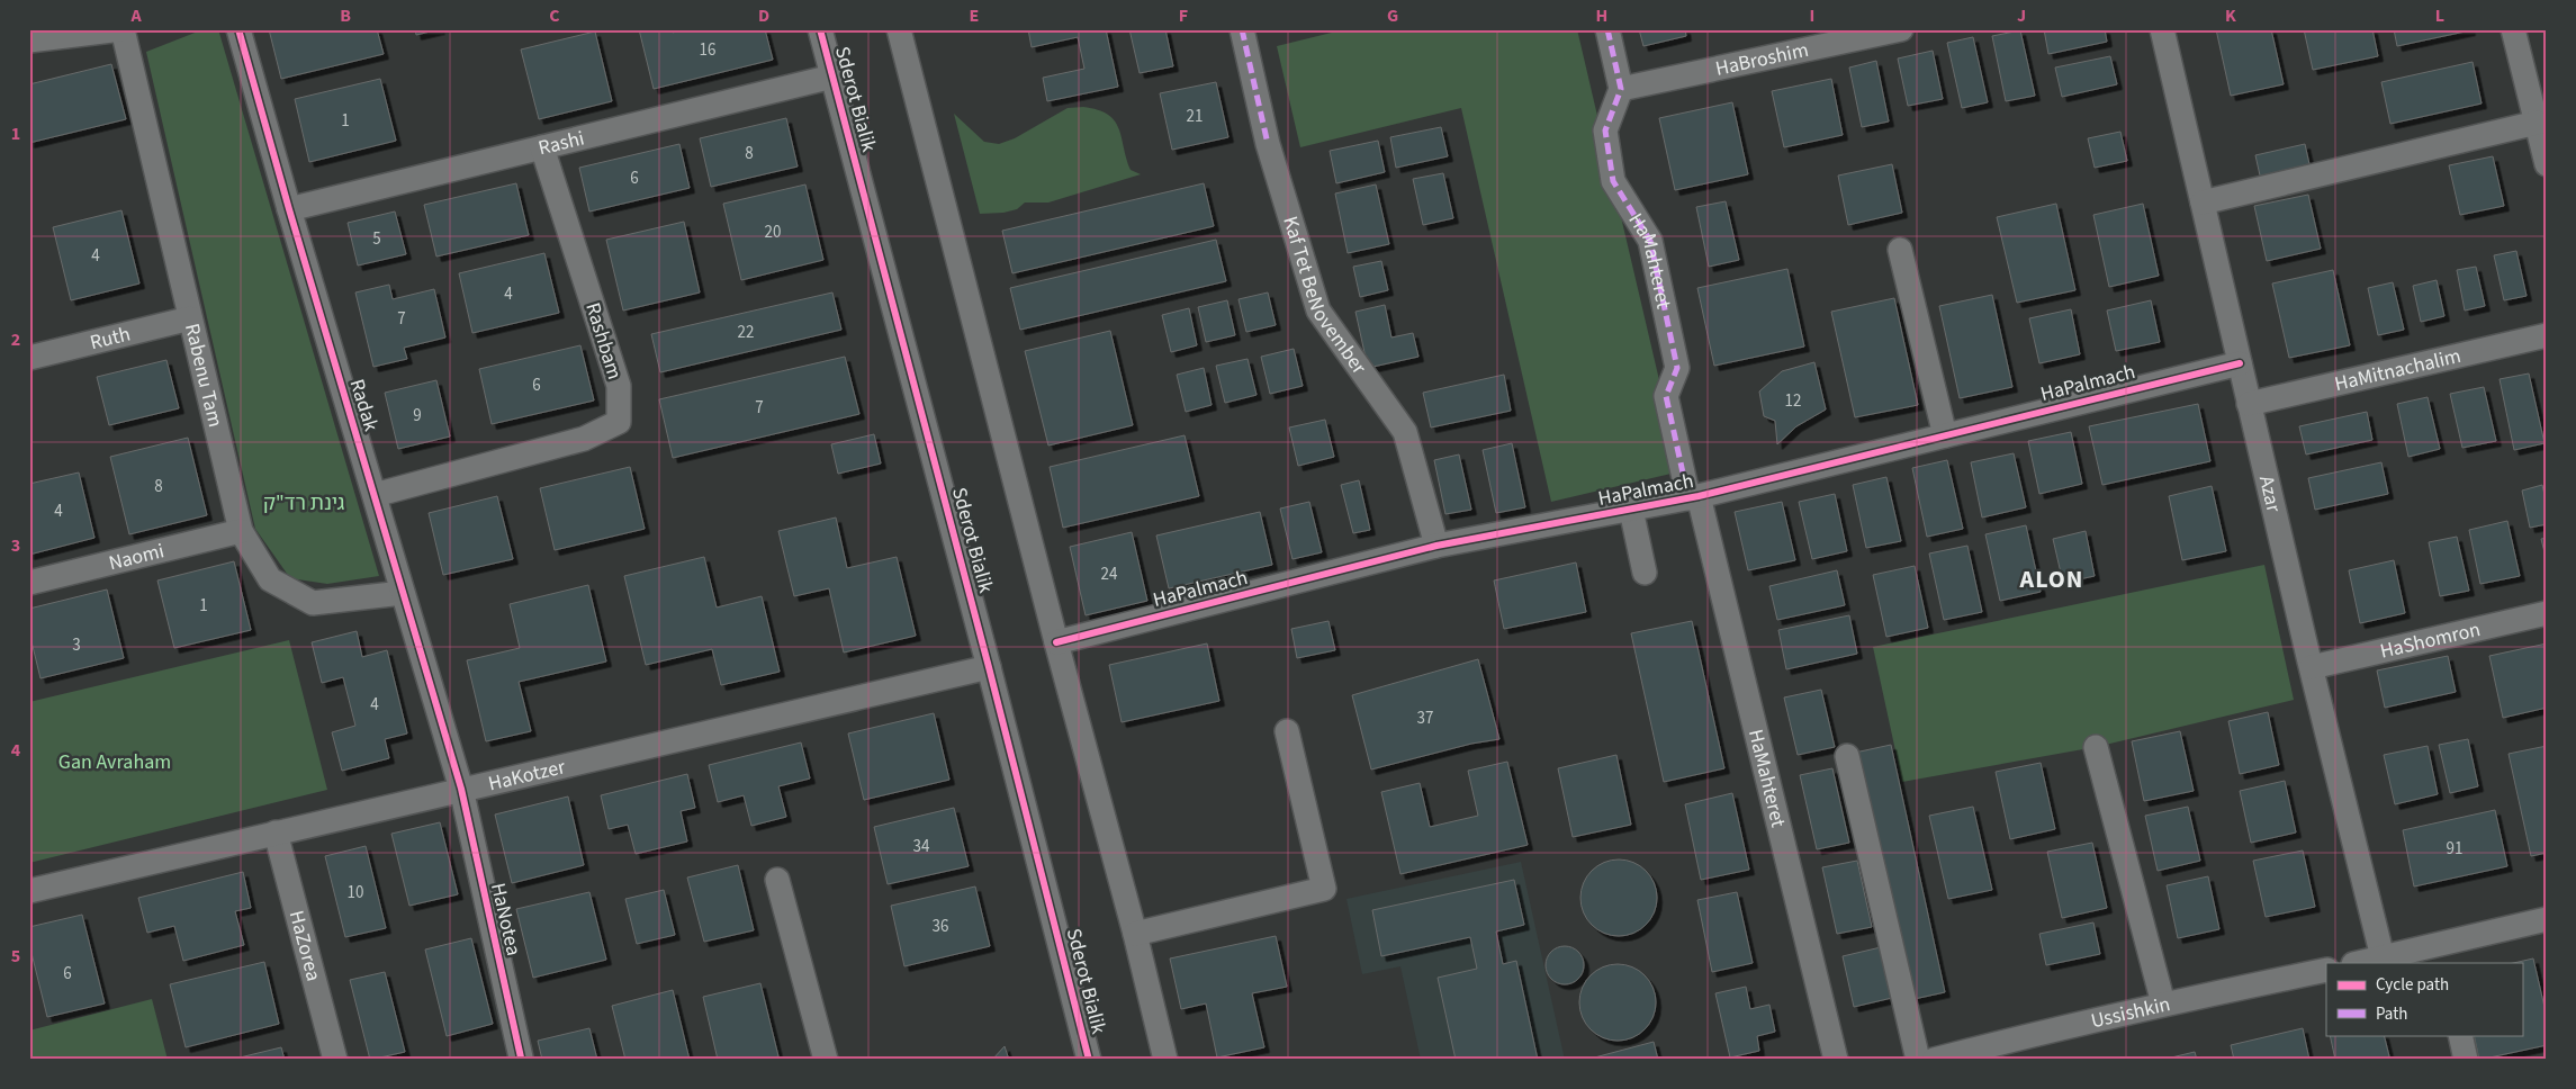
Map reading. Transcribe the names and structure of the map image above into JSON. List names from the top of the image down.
{
  "streets": {
    "street": [
      "HaBroshim",
      "Sderot Bialik",
      "Rashi",
      "HaMahteret",
      "Kaf Tet BeNovember",
      "Ruth",
      "Rashbam",
      "HaMitnachalim",
      "Rabenu Tam",
      "HaPalmach",
      "Radak",
      "Azar",
      "Naomi",
      "HaShomron",
      "HaKotzer",
      "HaNotea",
      "HaZorea",
      "Ussishkin"
    ]
  },
  "crossings": [
    ["HaBroshim", "HaMahteret"],
    ["Sderot Bialik", "Rashi"],
    ["Sderot Bialik", "HaKotzer"],
    ["Rashi", "Rashbam"],
    ["Rashi", "Radak"],
    ["HaMahteret", "HaPalmach"],
    ["Kaf Tet BeNovember", "HaPalmach"],
    ["Ruth", "Rabenu Tam"],
    ["Rashbam", "Radak"],
    ["HaMitnachalim", "Azar"],
    ["Rabenu Tam", "Radak"],
    ["Rabenu Tam", "Naomi"],
    ["HaPalmach", "Azar"],
    ["Radak", "HaKotzer"],
    ["Radak", "HaNotea"],
    ["Azar", "HaShomron"],
    ["HaKotzer", "HaNotea"],
    ["HaKotzer", "HaZorea"]
  ],
  "districts": ["ALON"],
  "parks": ["גינת רד\"ק", "Gan Avraham"],
  "house_numbers": [
    "16",
    "21",
    "1",
    "8",
    "6",
    "20",
    "5",
    "4",
    "4",
    "7",
    "22",
    "6",
    "12",
    "7",
    "9",
    "8",
    "4",
    "24",
    "1",
    "3",
    "4",
    "37",
    "34",
    "91",
    "10",
    "36",
    "6"
  ],
  "legend": ["Cycle path", "Path"],
  "grid": {
    "columns": [
      "A",
      "B",
      "C",
      "D",
      "E",
      "F",
      "G",
      "H",
      "I",
      "J",
      "K",
      "L"
    ],
    "rows": [
      "1",
      "2",
      "3",
      "4",
      "5"
    ]
  }
}
